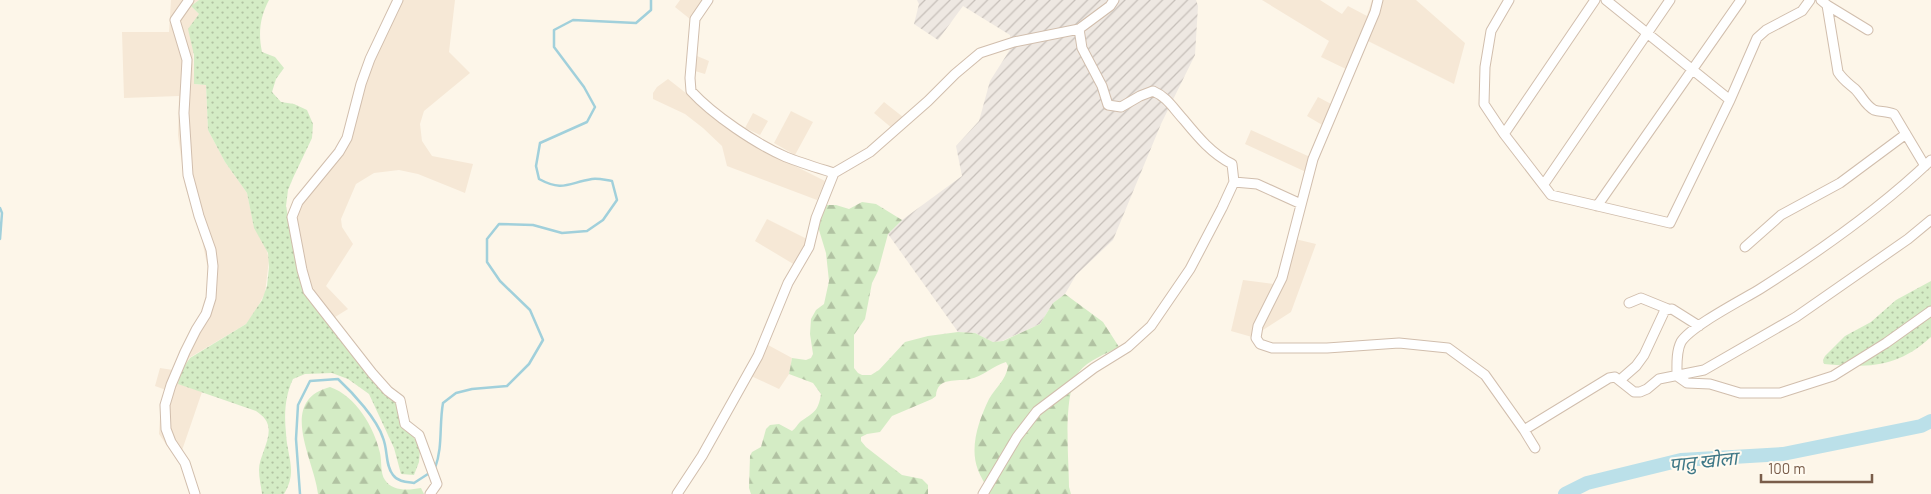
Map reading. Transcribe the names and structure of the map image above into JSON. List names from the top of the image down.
{
  "water": ["पातु खोला"],
  "scale_bar": "100 m"
}
